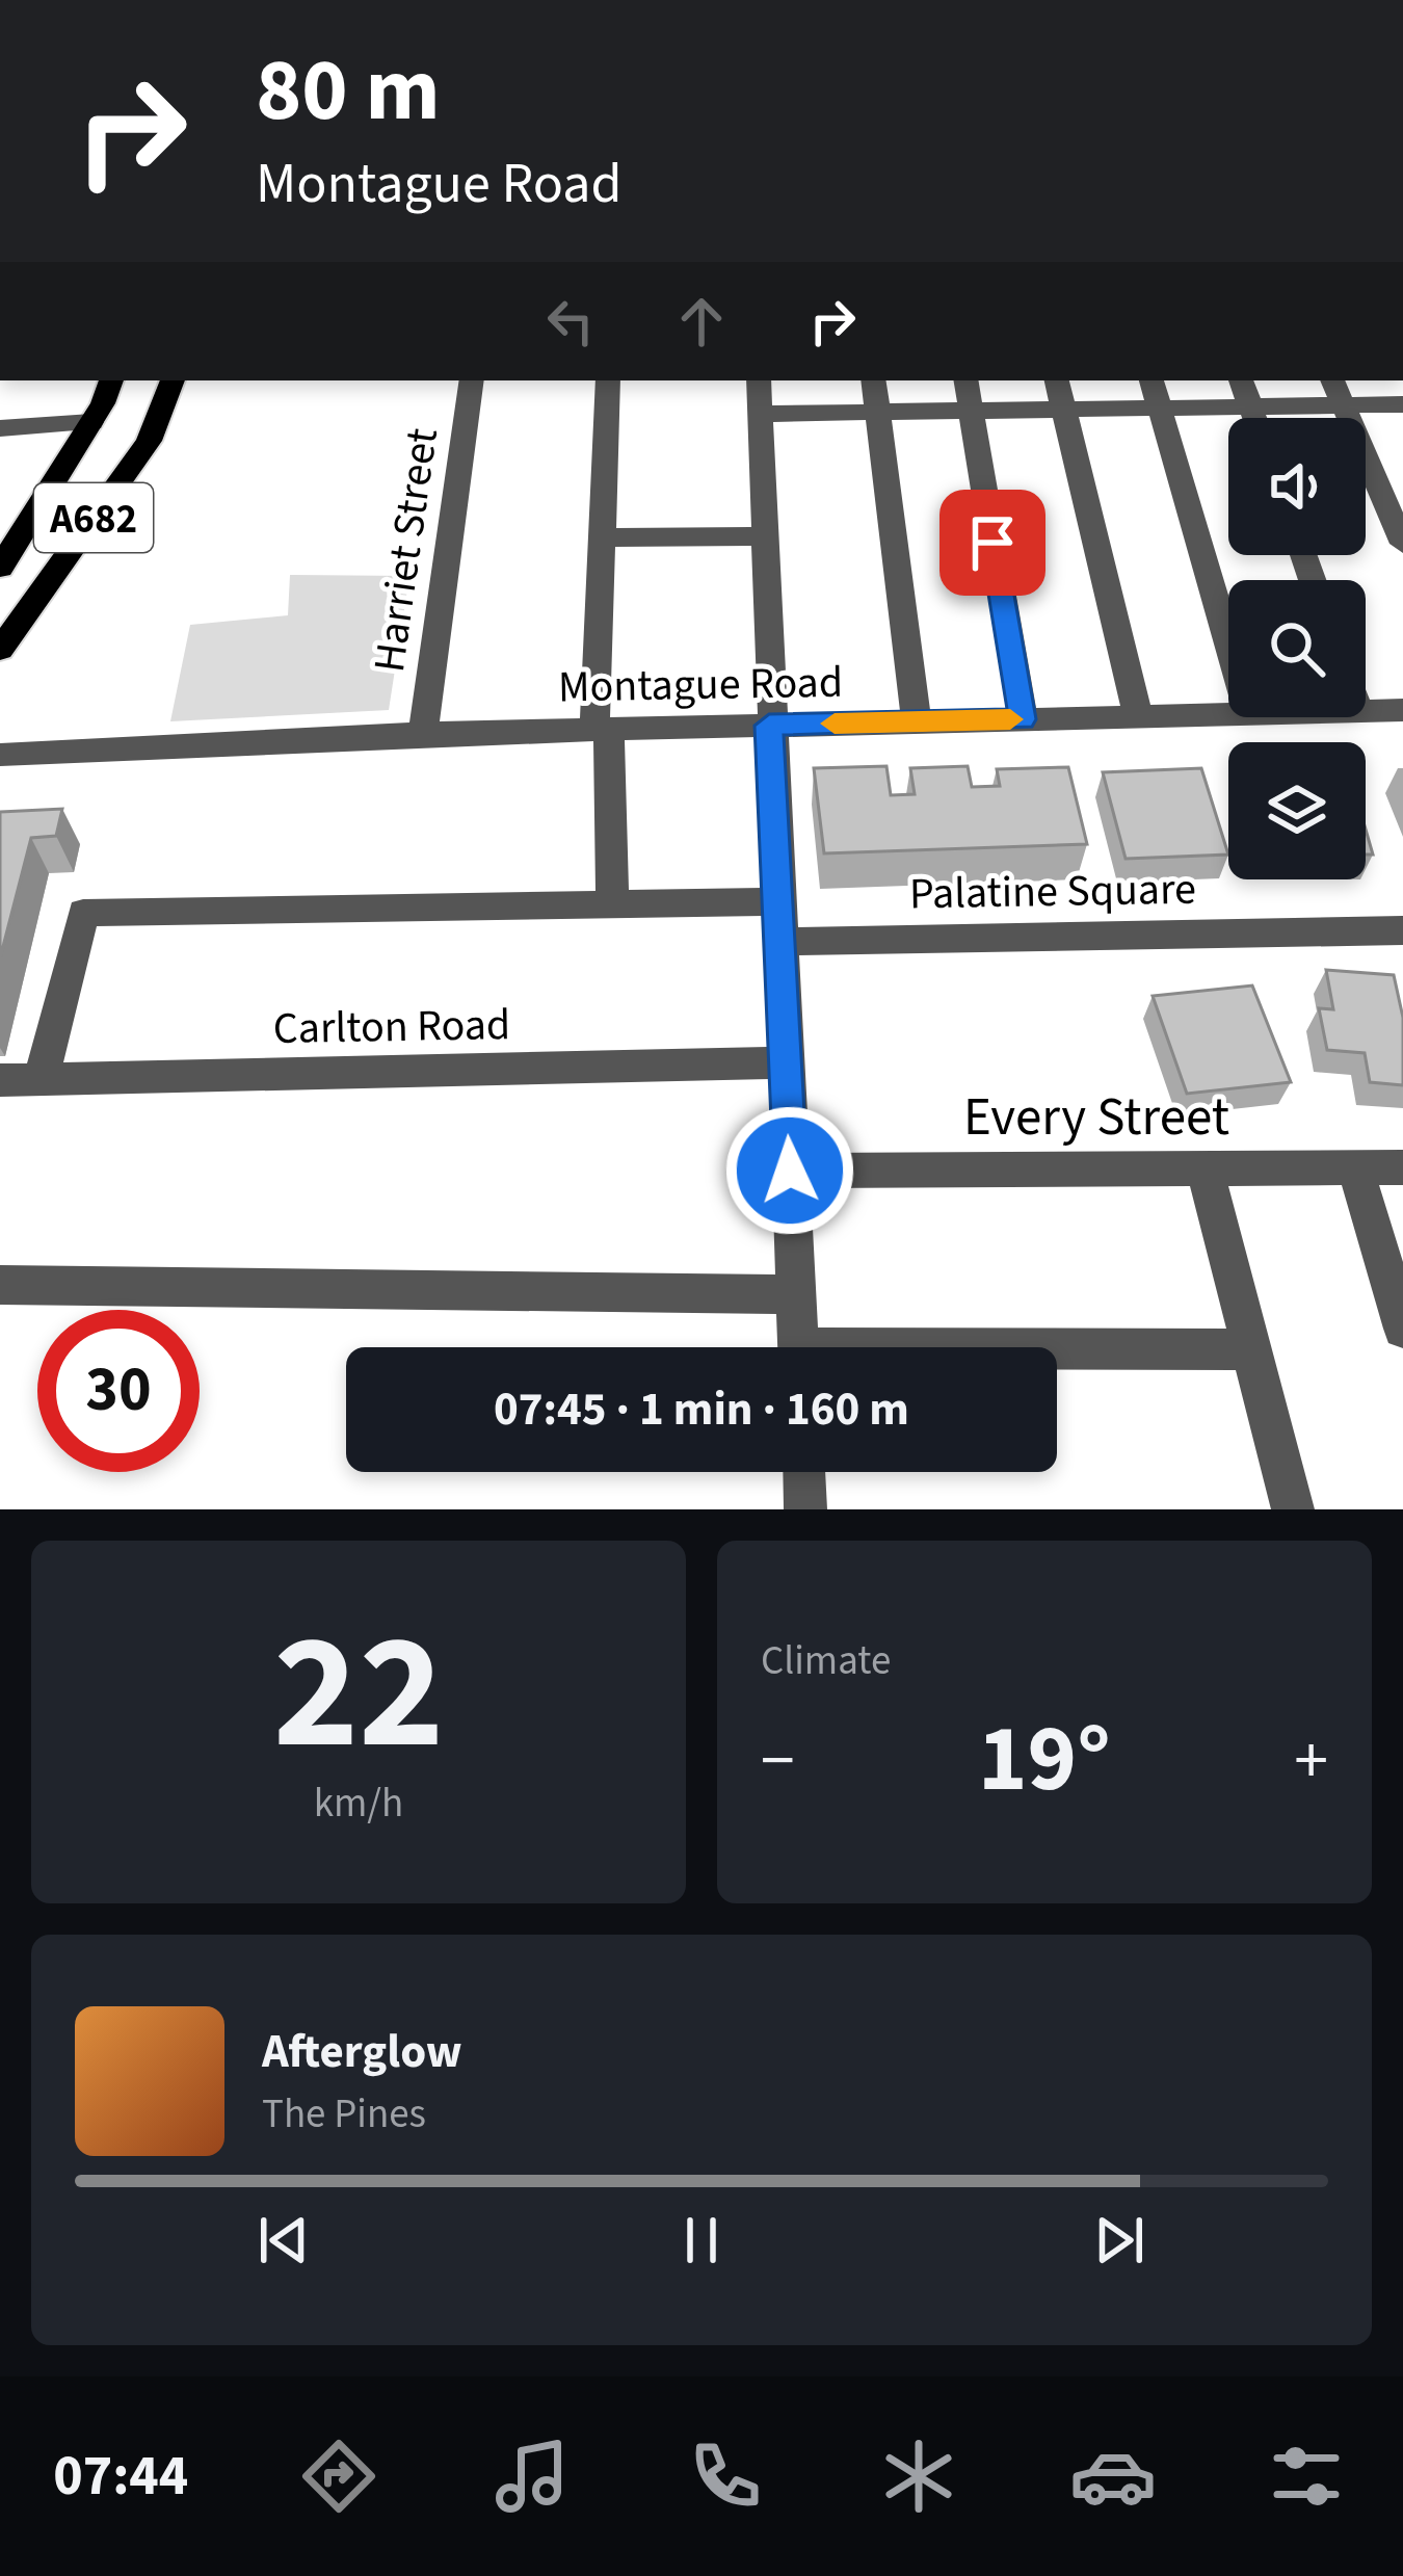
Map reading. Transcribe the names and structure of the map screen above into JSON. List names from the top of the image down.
{
  "streets": {
    "main road": ["A682"],
    "street": [
      "Harriet Street",
      "Montague Road",
      "Palatine Square",
      "Carlton Road",
      "Every Street"
    ]
  },
  "crossings": [
    ["Harriet Street", "Montague Road"]
  ],
  "page": {
    "turn": ["80 m", "Montague Road"],
    "limit": "30",
    "trip": "07:45 · 1 min · 160 m",
    "tile": [
      ["22", "km/h"],
      "Climate"
    ],
    "heat": ["−", "19°", "+"],
    "song": ["Afterglow", "The Pines"],
    "tabs": "07:44"
  }
}
